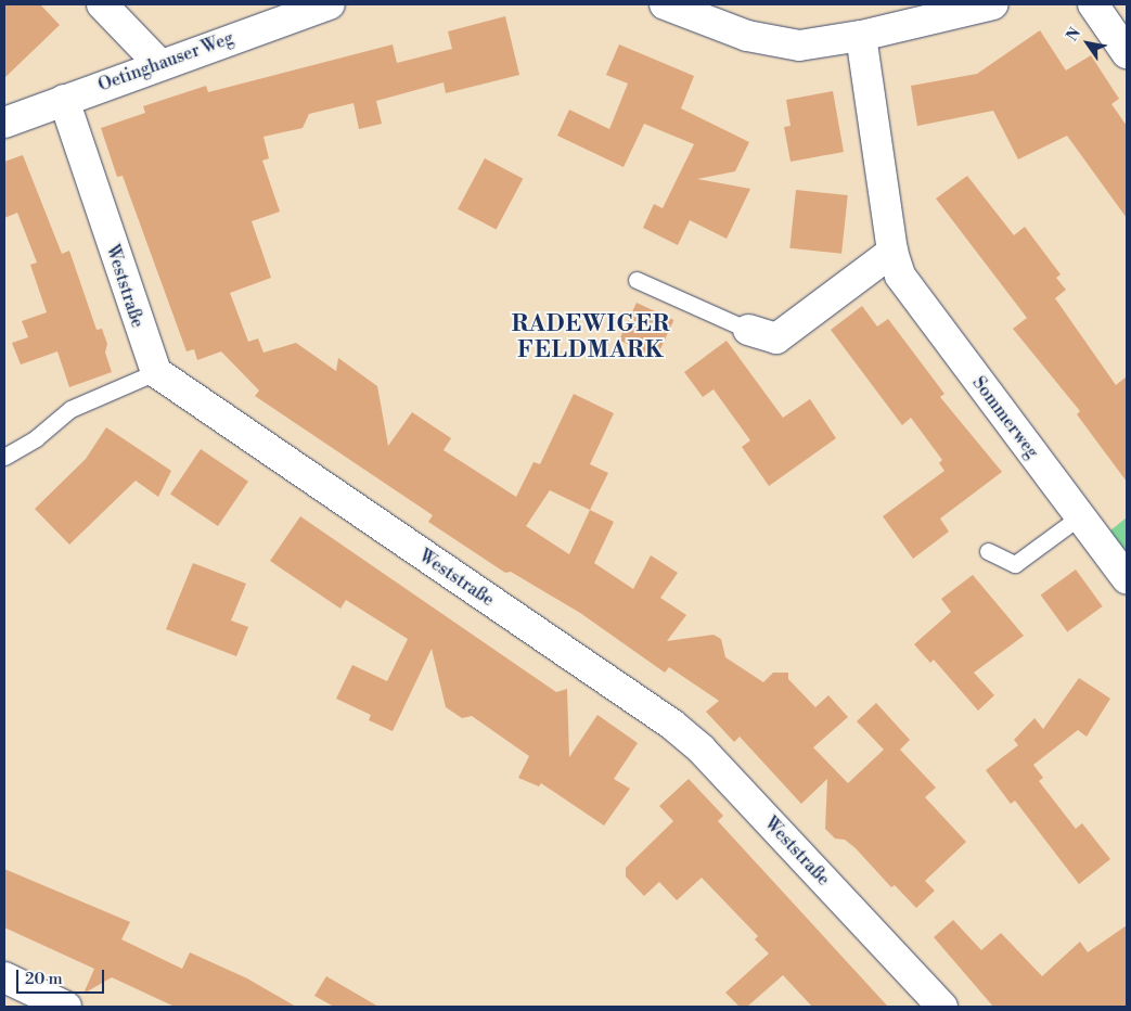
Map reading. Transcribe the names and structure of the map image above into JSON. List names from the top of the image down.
{
  "streets": {
    "street": ["Oetinghauser Weg", "Weststraße", "Sommerweg"]
  },
  "crossings": [
    ["Oetinghauser Weg", "Weststraße"]
  ],
  "districts": ["RADEWIGER FELDMARK"],
  "scale_bar": "20 m",
  "north": "top left"
}
